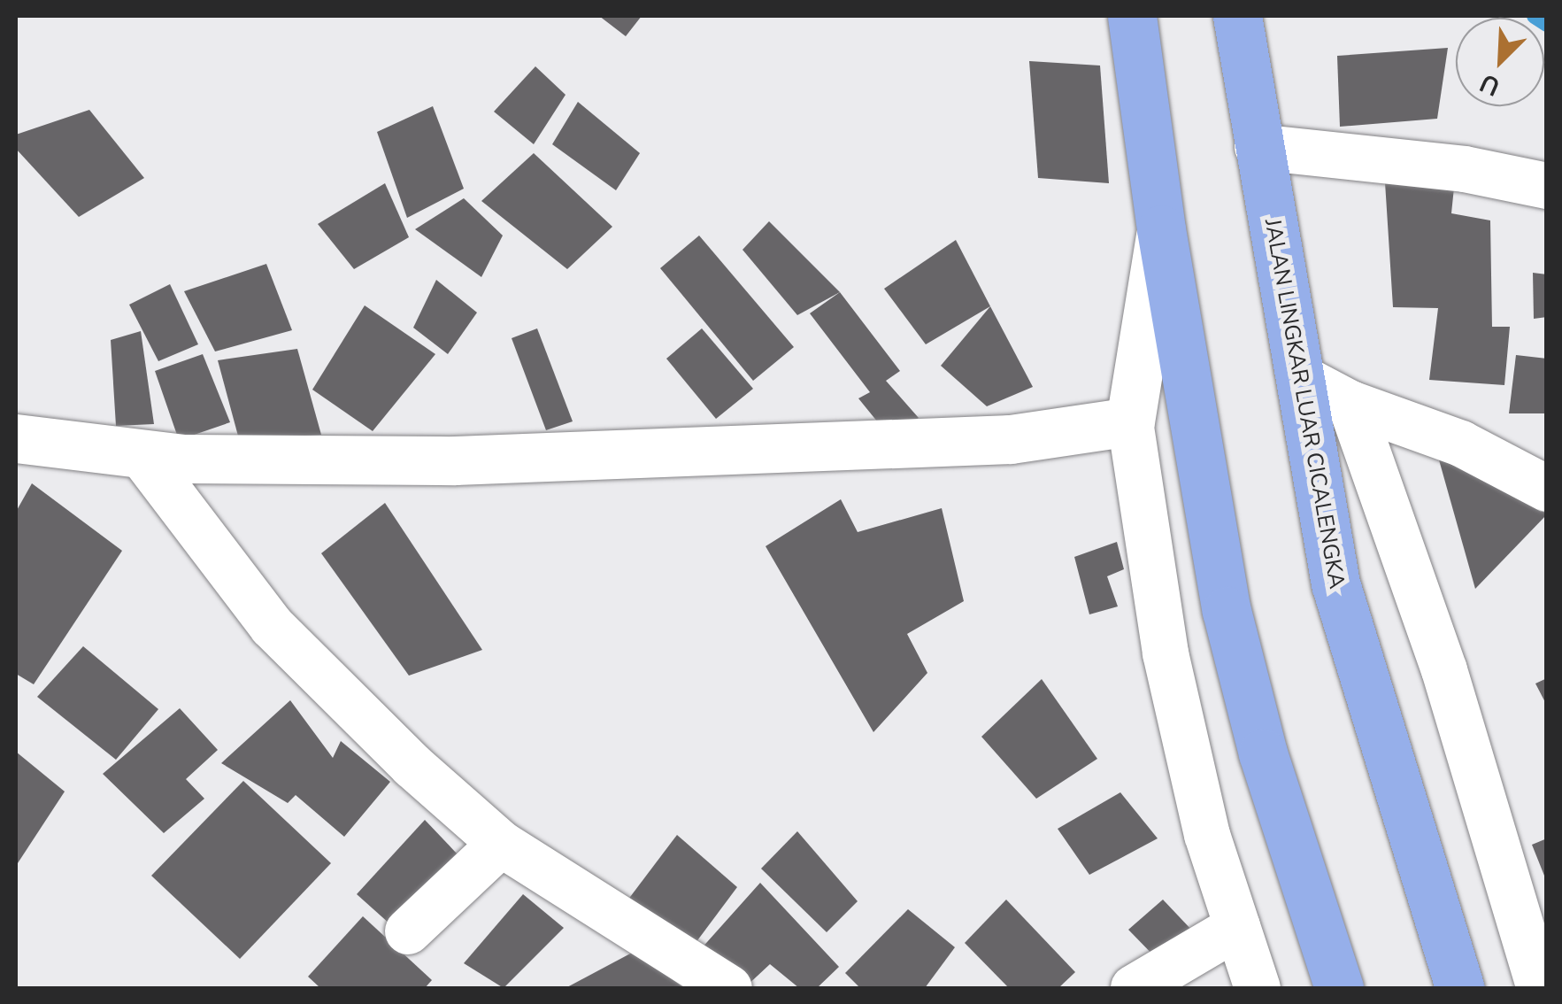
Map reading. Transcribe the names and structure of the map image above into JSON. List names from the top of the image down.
{
  "streets": {
    "highway": ["JALAN LINGKAR LUAR CICALENGKA"]
  },
  "north": "bottom left"
}
